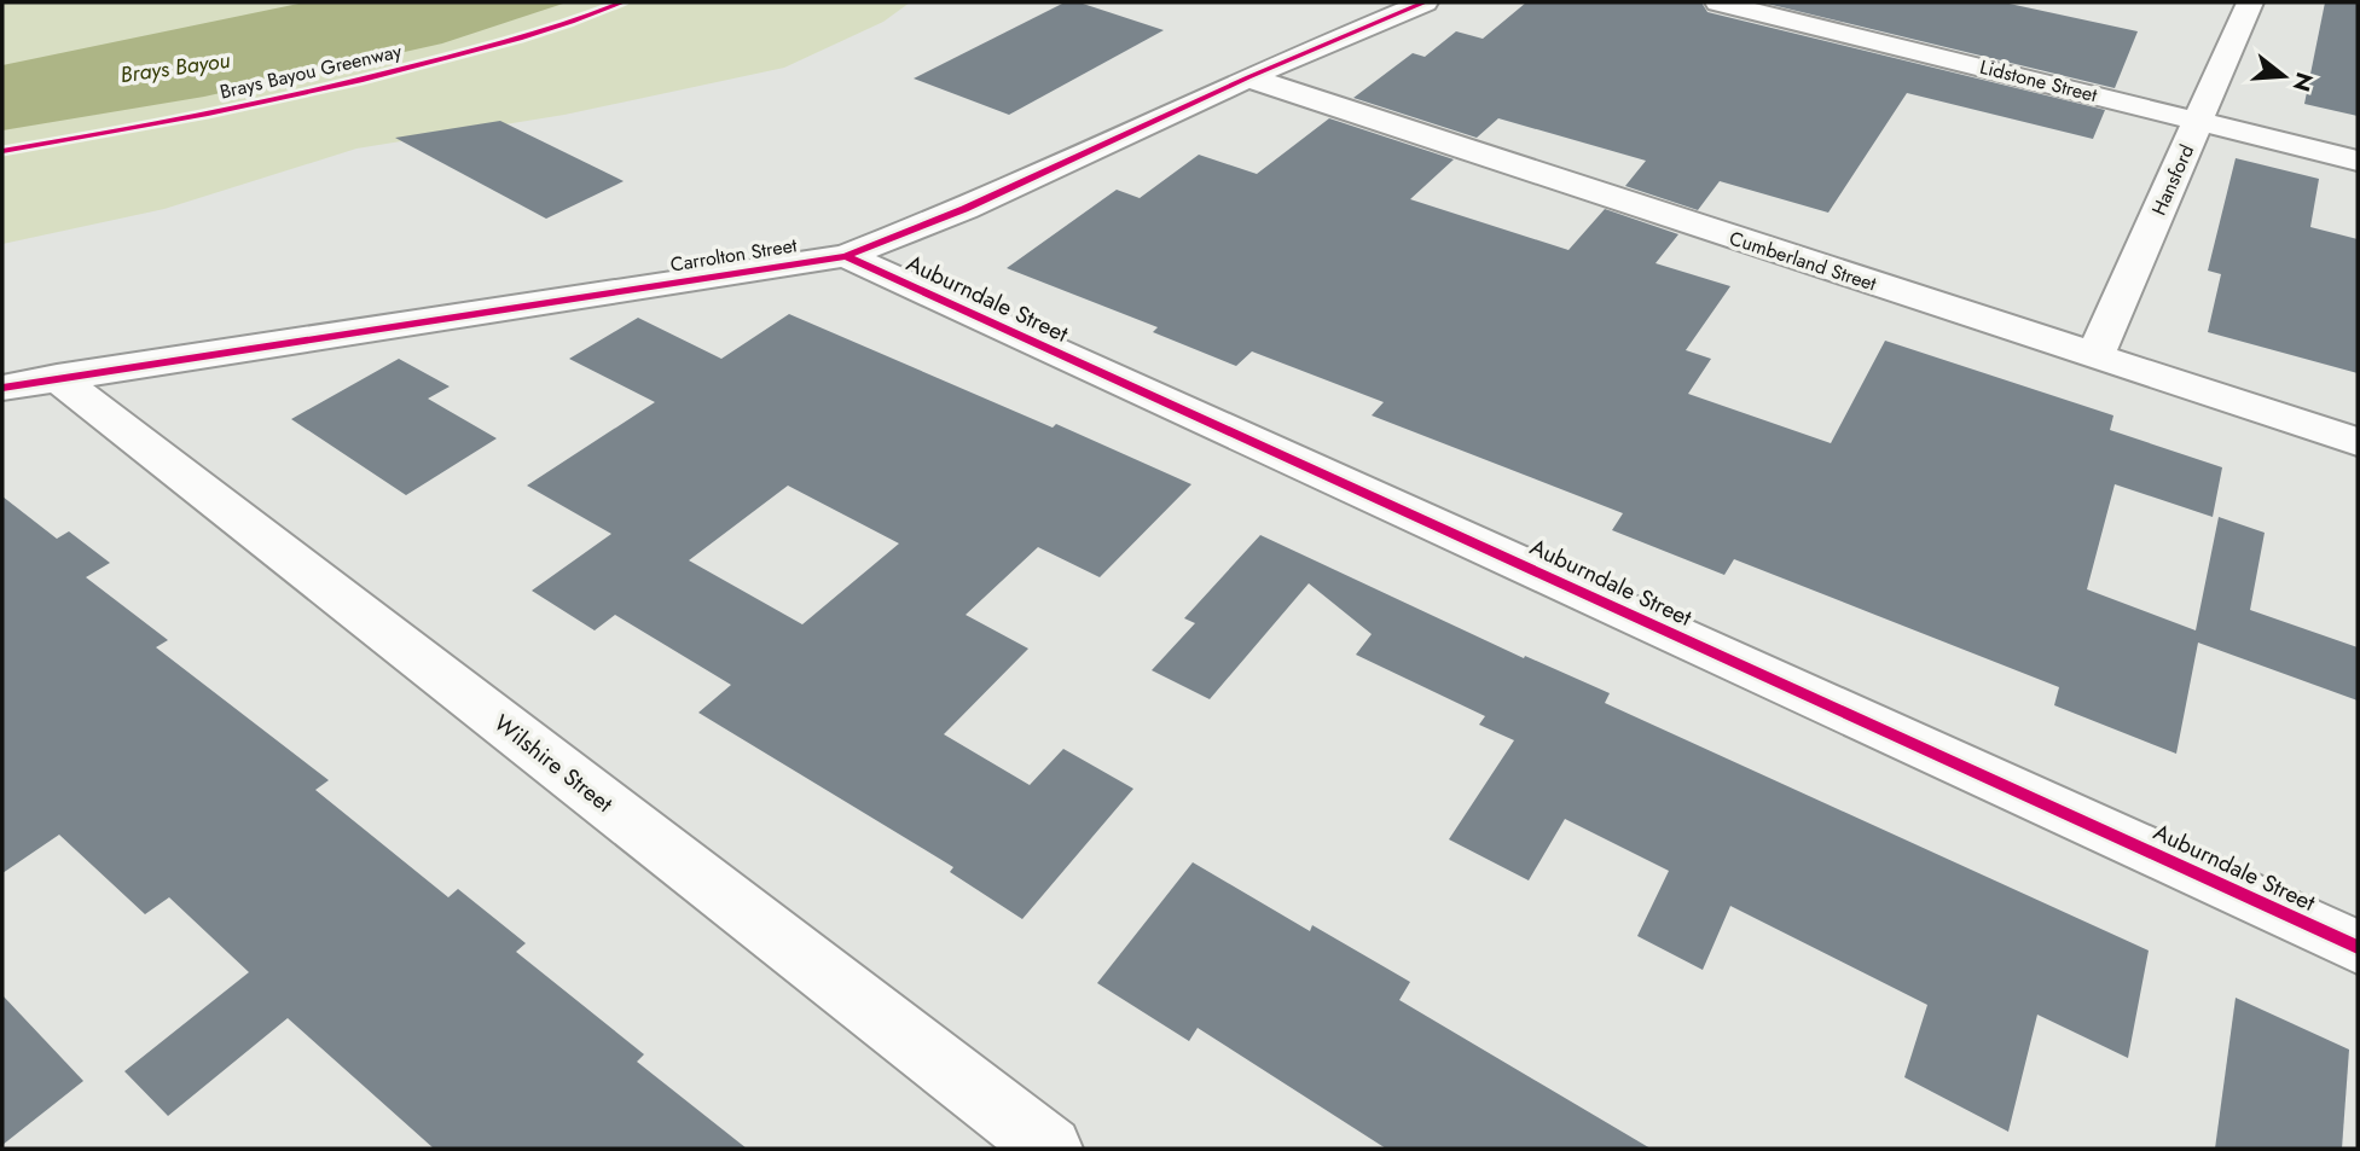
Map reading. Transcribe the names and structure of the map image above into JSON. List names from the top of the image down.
{
  "streets": {
    "street": [
      "Lidstone Street",
      "Hansford",
      "Carrolton Street",
      "Cumberland Street",
      "Auburndale Street",
      "Wilshire Street"
    ],
    "cycle path": ["Brays Bayou Greenway"]
  },
  "crossings": [
    ["Lidstone Street", "Hansford"],
    ["Hansford", "Cumberland Street"],
    ["Carrolton Street", "Cumberland Street"],
    ["Carrolton Street", "Auburndale Street"],
    ["Carrolton Street", "Wilshire Street"]
  ],
  "water": ["Brays Bayou"],
  "north": "right"
}
